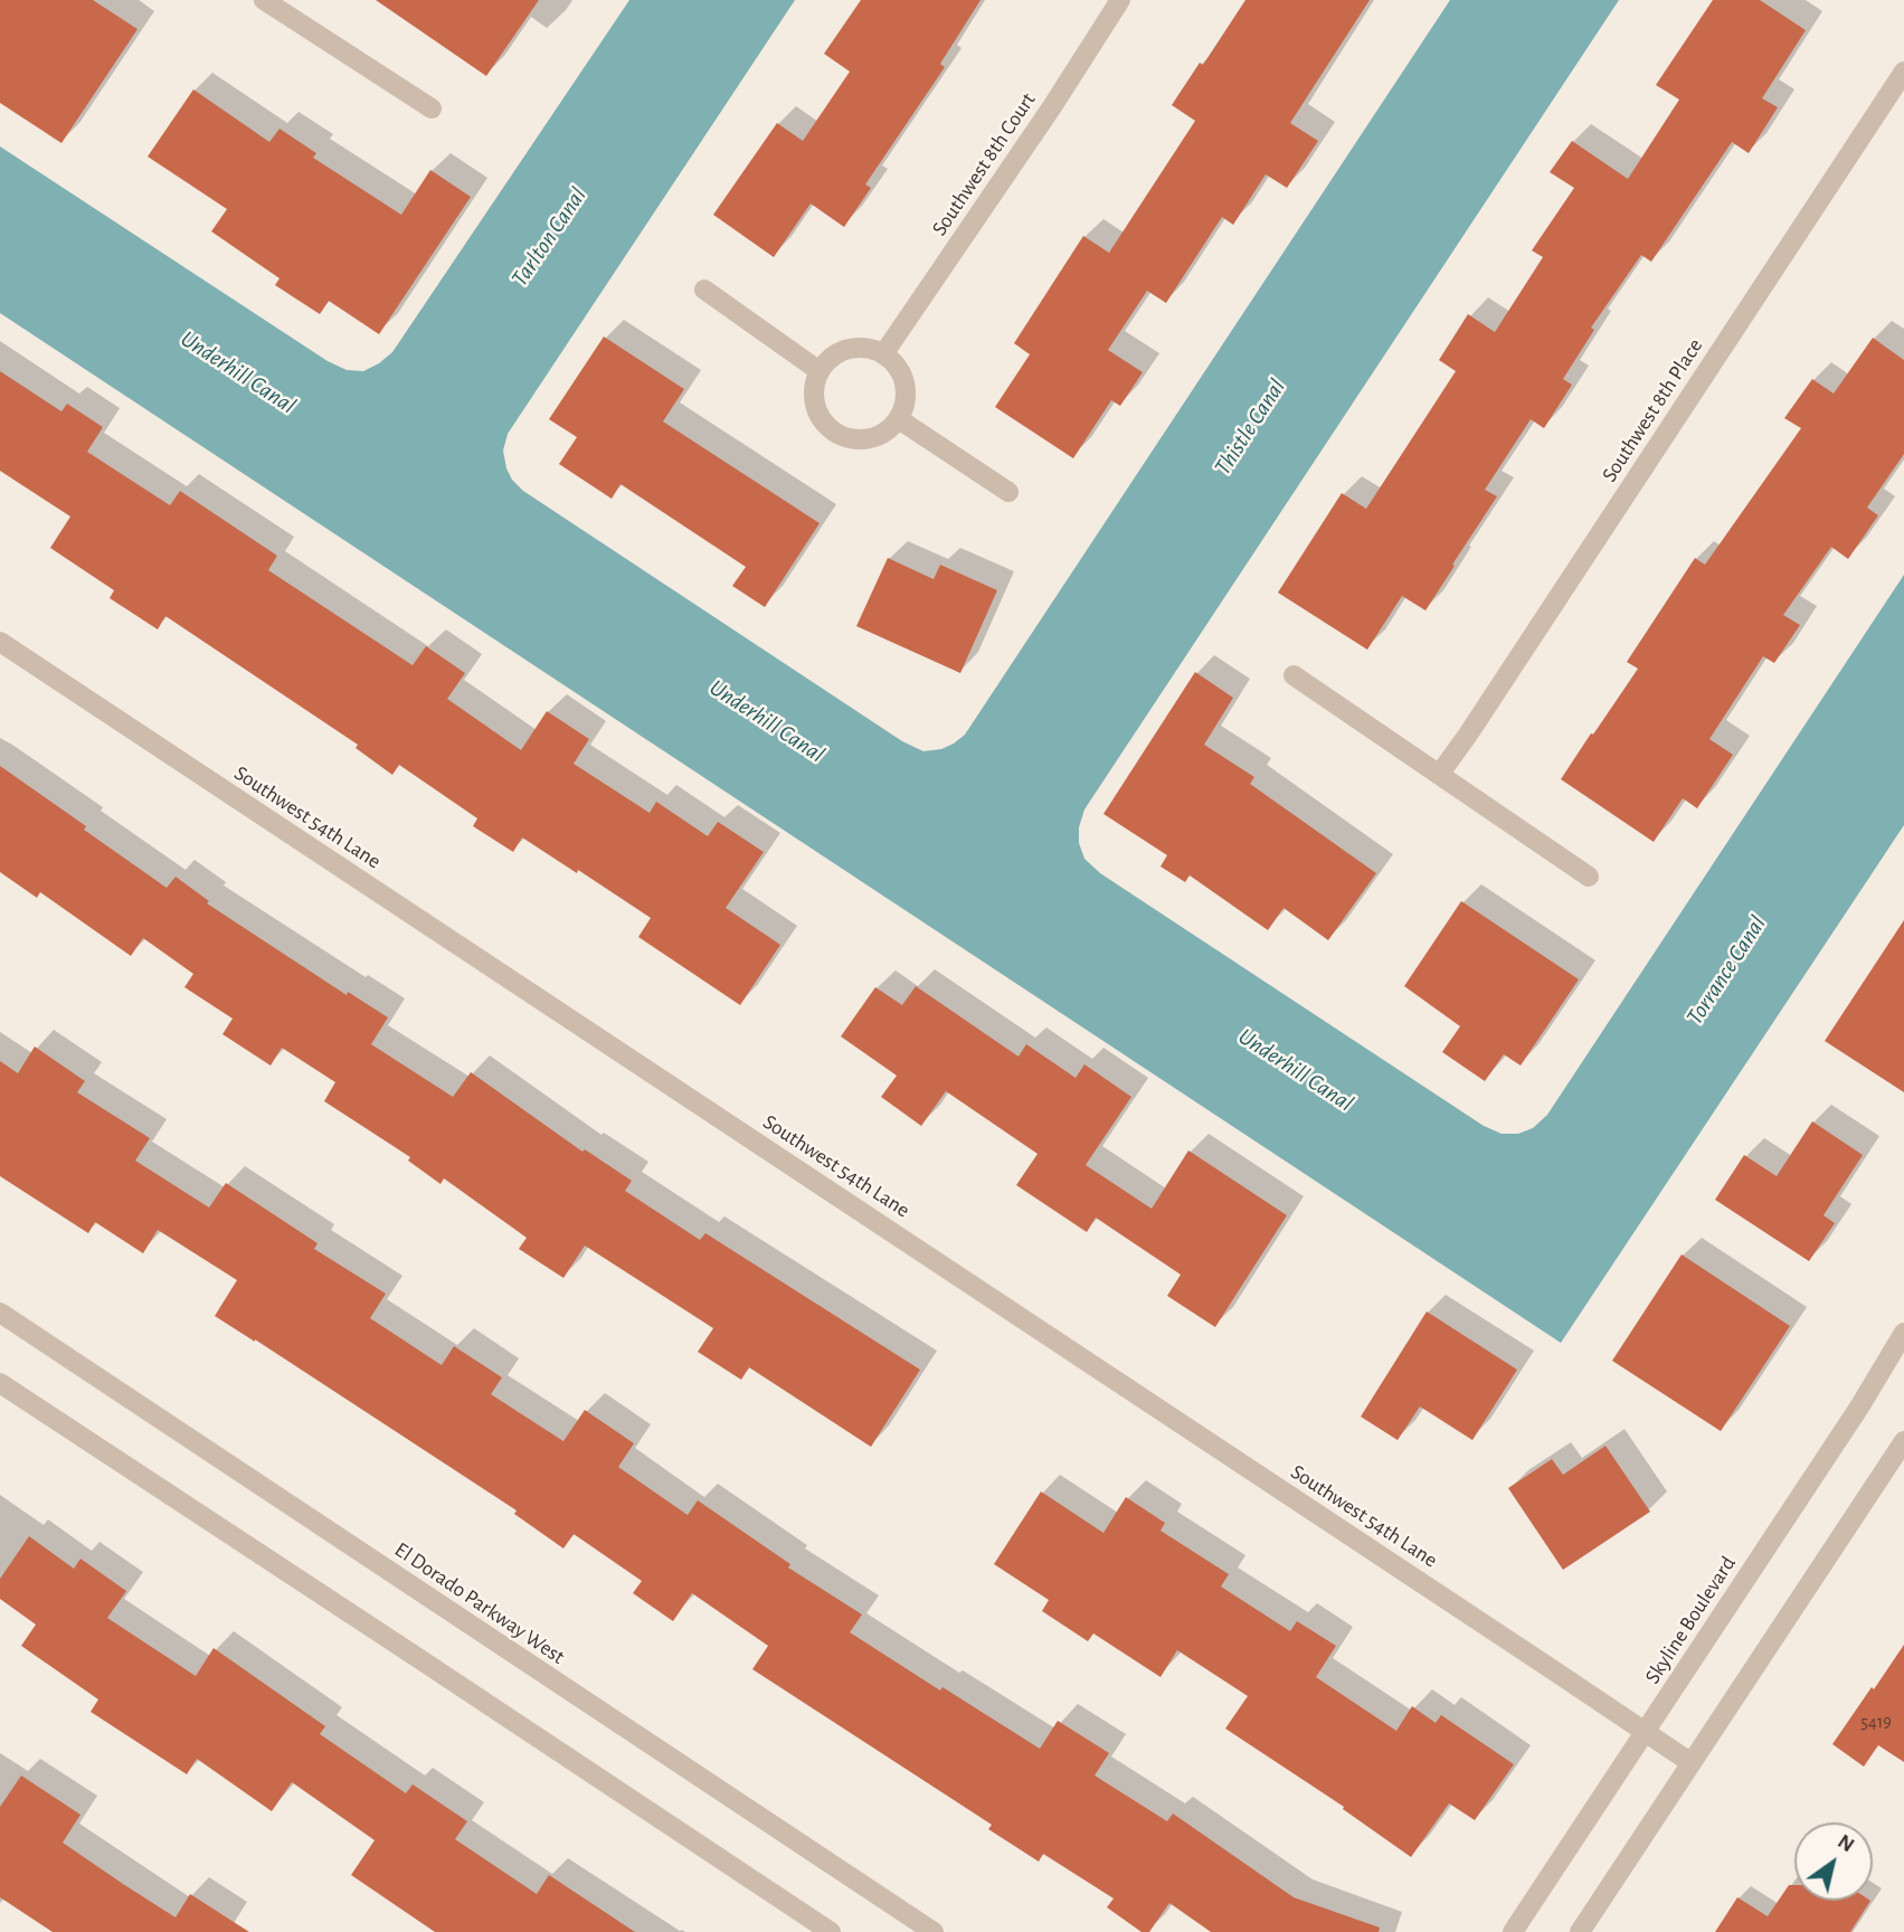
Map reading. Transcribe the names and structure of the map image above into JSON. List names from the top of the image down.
{
  "streets": {
    "street": [
      "Southwest 8th Court",
      "Southwest 8th Place",
      "Southwest 54th Lane",
      "El Dorado Parkway West",
      "Skyline Boulevard"
    ]
  },
  "crossings": [
    ["Southwest 54th Lane", "Skyline Boulevard"]
  ],
  "water": [
    "Tarlton Canal",
    "Underhill Canal",
    "Thistle Canal",
    "Torrance Canal"
  ],
  "house_numbers": ["5419"],
  "north": "top right"
}
